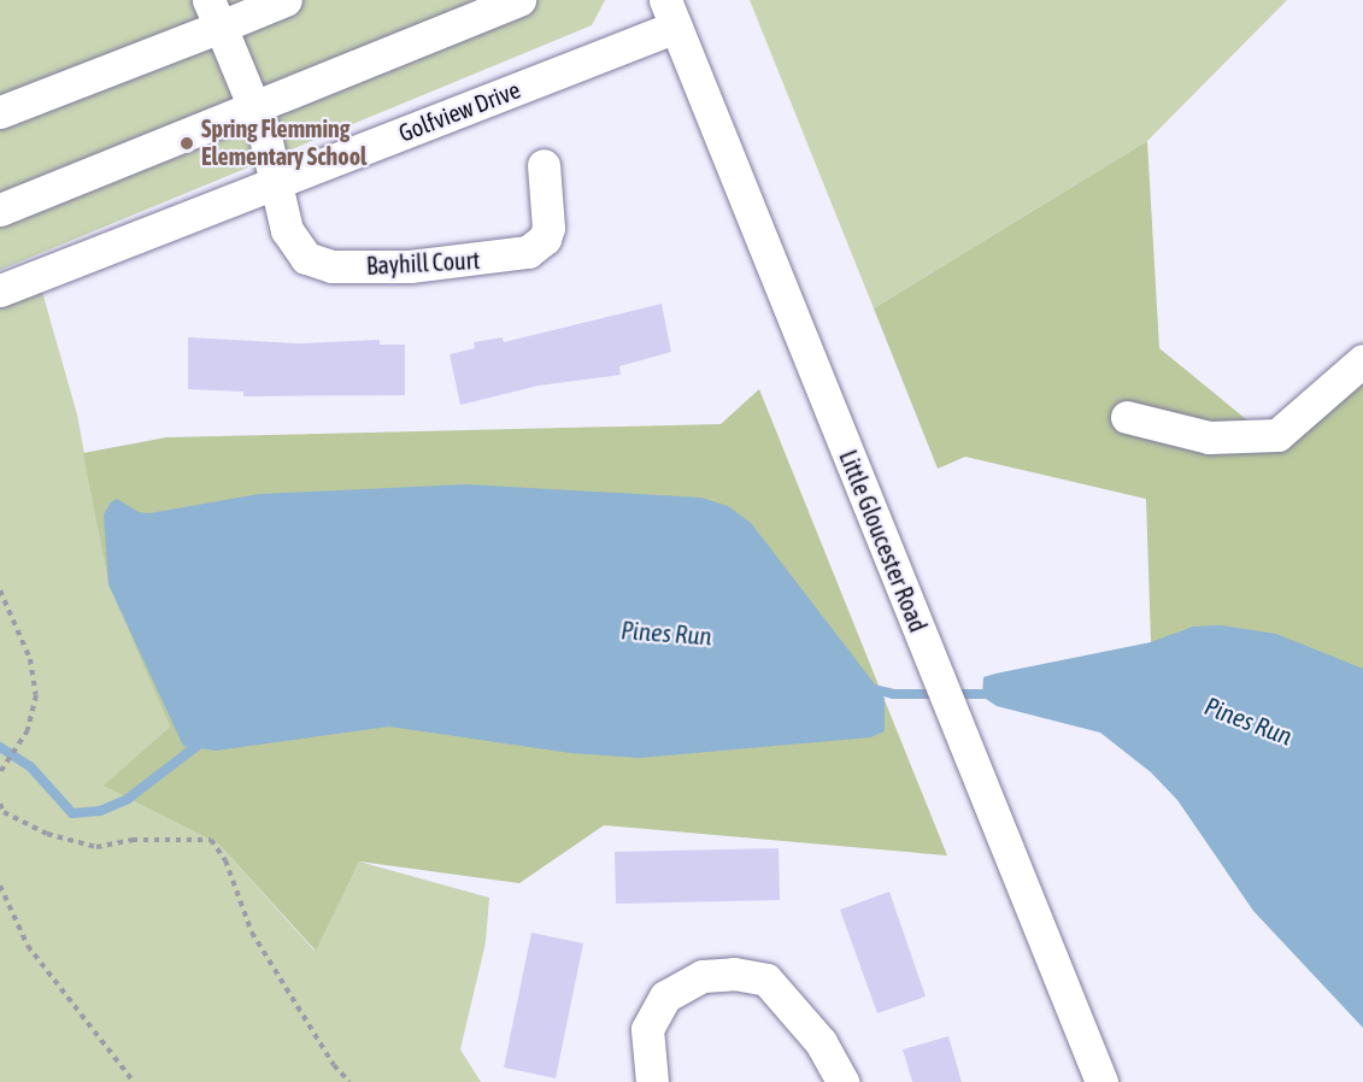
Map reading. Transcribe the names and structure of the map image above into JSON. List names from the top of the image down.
{
  "streets": {
    "street": ["Golfview Drive", "Bayhill Court", "Little Gloucester Road"]
  },
  "crossings": [
    ["Golfview Drive", "Bayhill Court"],
    ["Golfview Drive", "Little Gloucester Road"]
  ],
  "water": ["Pines Run"],
  "places": ["Spring Flemming Elementary School"]
}
